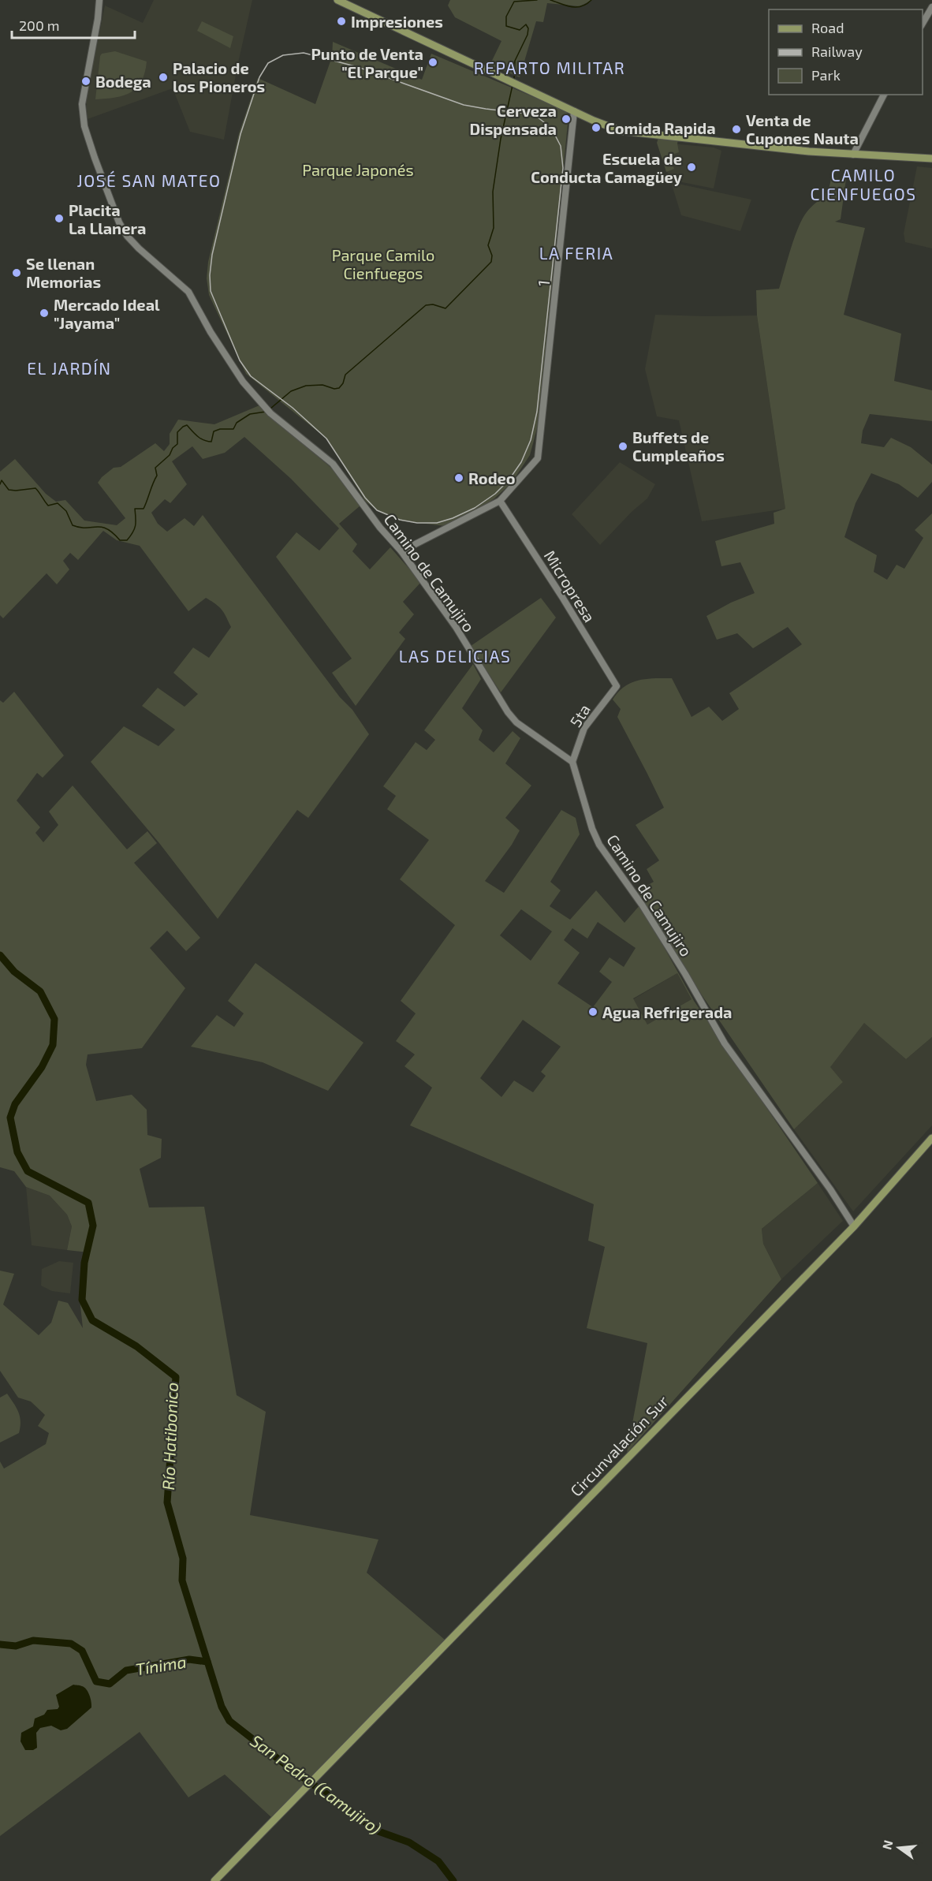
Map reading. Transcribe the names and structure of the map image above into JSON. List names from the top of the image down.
{
  "streets": {
    "main road": ["Circunvalación Sur"],
    "street": [
      "1",
      "Camino de Camujiro",
      "Micropresa",
      "5ta"
    ]
  },
  "crossings": [
    ["1", "Micropresa"],
    ["Camino de Camujiro", "5ta"],
    ["Camino de Camujiro", "Circunvalación Sur"],
    ["Micropresa", "5ta"]
  ],
  "districts": [
    "REPARTO MILITAR",
    "CAMILO CIENFUEGOS",
    "JOSÉ SAN MATEO",
    "LA FERIA",
    "EL JARDÍN",
    "LAS DELICIAS"
  ],
  "water": ["Río Hatibonico", "Tínima", "San Pedro (Camujiro)"],
  "parks": ["Parque Japonés", "Parque Camilo Cienfuegos"],
  "places": [
    "Impresiones",
    "Punto de Venta \"El Parque\"",
    "Palacio de los Pioneros",
    "Bodega",
    "Cerveza Dispensada",
    "Comida Rapida",
    "Venta de Cupones Nauta",
    "Escuela de Conducta Camagüey",
    "Placita La Llanera",
    "Se llenan Memorias",
    "Mercado Ideal \"Jayama\"",
    "Buffets de Cumpleaños",
    "Rodeo",
    "Agua Refrigerada"
  ],
  "legend": ["Road", "Railway", "Park"],
  "scale_bar": "200 m",
  "north": "left"
}
